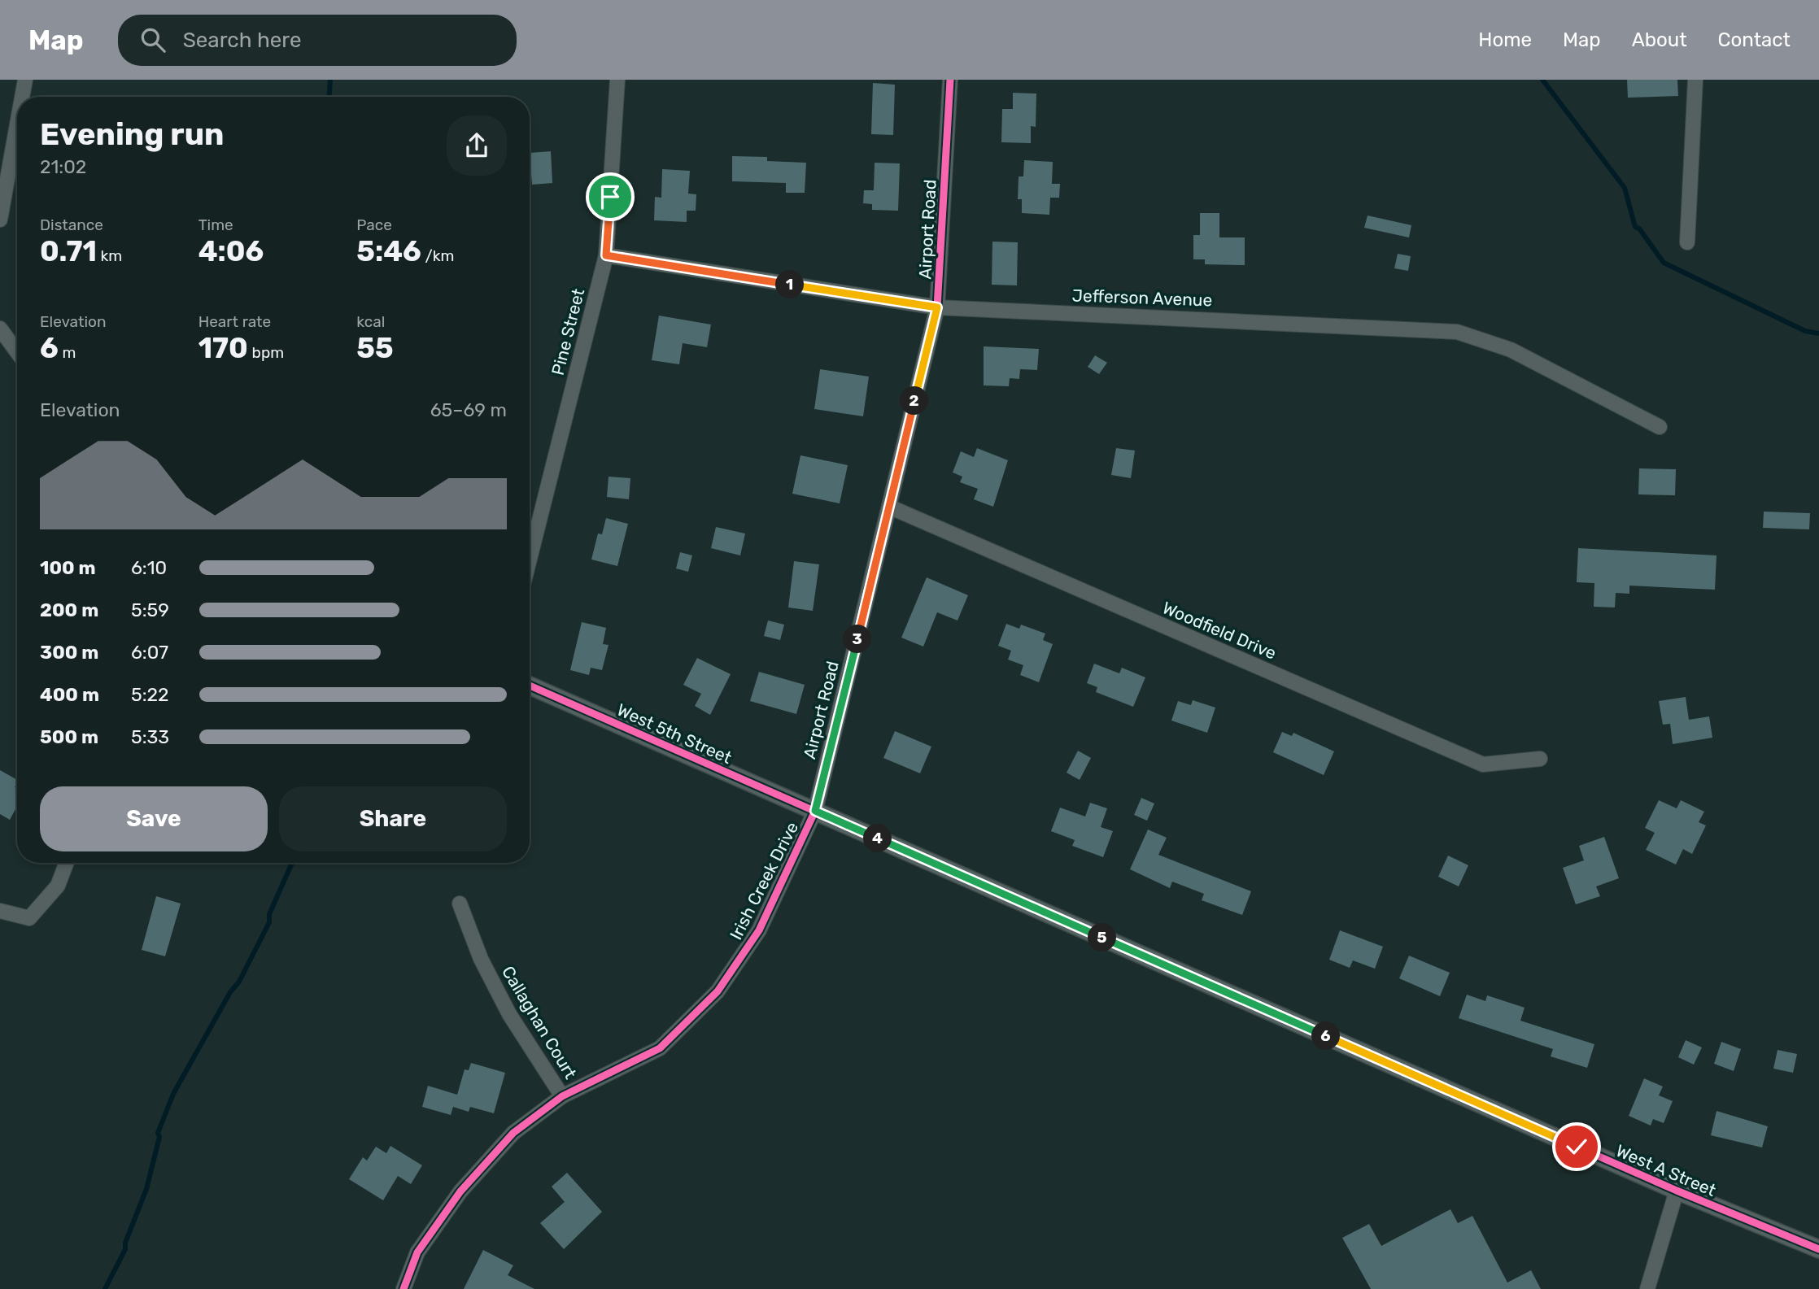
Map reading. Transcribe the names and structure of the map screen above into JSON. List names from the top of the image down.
{
  "streets": {
    "street": [
      "Airport Road",
      "Jefferson Avenue",
      "Pine Street",
      "Woodfield Drive",
      "West 5th Street",
      "Irish Creek Drive",
      "Callaghan Court",
      "West A Street"
    ]
  },
  "crossings": [
    ["Airport Road", "Jefferson Avenue"],
    ["Airport Road", "Woodfield Drive"],
    ["Airport Road", "West 5th Street"],
    ["Airport Road", "Irish Creek Drive"],
    ["Airport Road", "West A Street"],
    ["Jefferson Avenue", "Pine Street"],
    ["West 5th Street", "Irish Creek Drive"],
    ["West 5th Street", "West A Street"],
    ["Irish Creek Drive", "Callaghan Court"],
    ["Irish Creek Drive", "West A Street"]
  ],
  "page": {
    "header": "Map",
    "search": "Search here",
    "nav": [
      "Home",
      "Map",
      "About",
      "Contact"
    ],
    "heading": ["Evening run", "21:02"],
    "stats": [
      ["Distance", "0.71 km"],
      ["Time", "4:06"],
      ["Pace", "5:46 /km"],
      ["Elevation", "6 m"],
      ["Heart rate", "170 bpm"],
      ["kcal", "55"]
    ],
    "pins": [
      "1",
      "2",
      "3",
      "4",
      "5",
      "6"
    ],
    "chart": ["Elevation", "65–69 m"],
    "list": [
      {
        "name": "100 m",
        "note": "6:10"
      },
      {
        "name": "200 m",
        "note": "5:59"
      },
      {
        "name": "300 m",
        "note": "6:07"
      },
      {
        "name": "400 m",
        "note": "5:22"
      },
      {
        "name": "500 m",
        "note": "5:33"
      }
    ],
    "buttons": ["Save", "Share"]
  }
}
